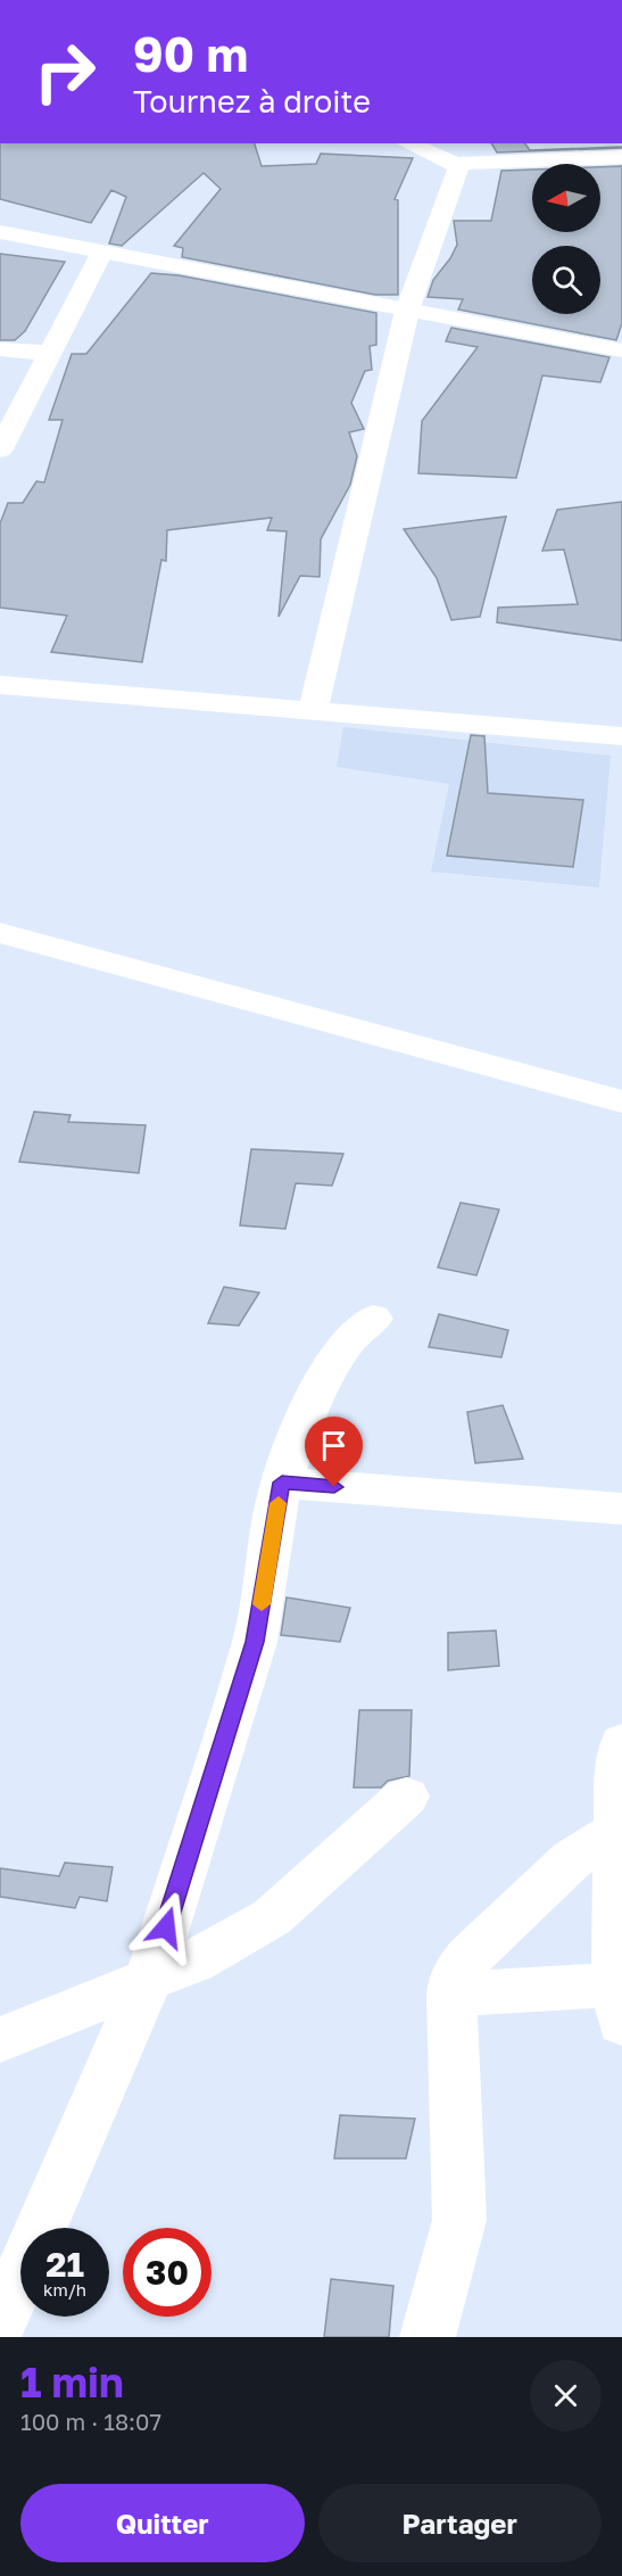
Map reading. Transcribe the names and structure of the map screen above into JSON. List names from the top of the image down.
{
  "north": "left",
  "page": {
    "turn": ["90 m", "Tournez à droite"],
    "speed": "21 km/h",
    "limit": "30",
    "heading": ["1 min", "100 m · 18:07"],
    "buttons": ["Quitter", "Partager"]
  }
}
